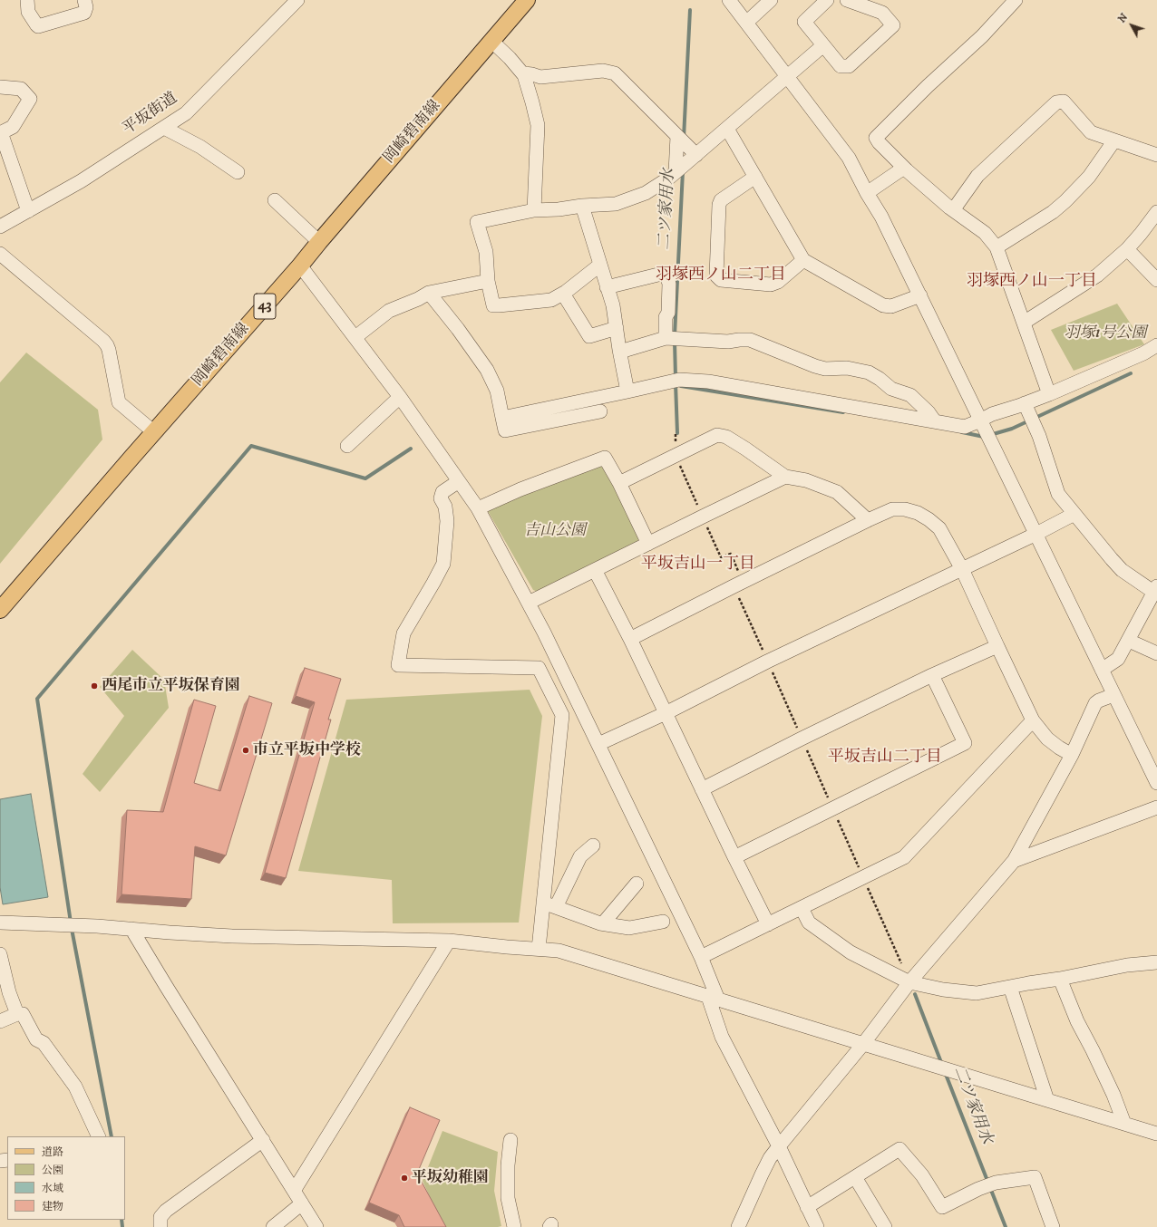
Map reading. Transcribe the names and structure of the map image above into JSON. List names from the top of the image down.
{
  "streets": {
    "main road": ["岡崎碧南線", "43"],
    "street": ["平坂街道"]
  },
  "districts": [
    "羽塚西ノ山二丁目",
    "羽塚西ノ山一丁目",
    "平坂吉山一丁目",
    "平坂吉山二丁目"
  ],
  "water": ["二ツ家用水"],
  "parks": ["羽塚1号公園", "吉山公園"],
  "places": ["西尾市立平坂保育園", "市立平坂中学校", "平坂幼稚園"],
  "legend": [
    "道路",
    "公園",
    "水域",
    "建物"
  ],
  "north": "top left"
}
